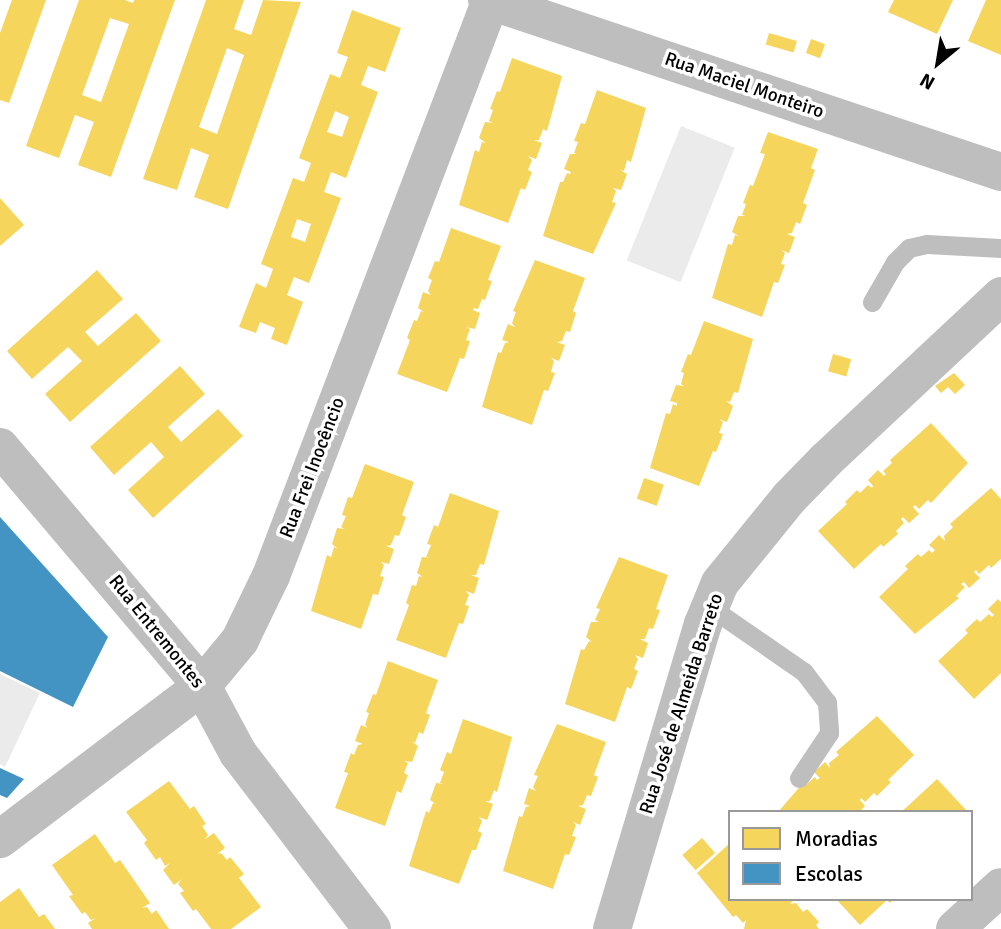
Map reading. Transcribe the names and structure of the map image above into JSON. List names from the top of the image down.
{
  "streets": {
    "street": [
      "Rua Maciel Monteiro",
      "Rua Frei Inocêncio",
      "Rua Entremontes",
      "Rua José de Almeida Barreto"
    ]
  },
  "crossings": [
    ["Rua Maciel Monteiro", "Rua Frei Inocêncio"],
    ["Rua Frei Inocêncio", "Rua Entremontes"]
  ],
  "legend": ["Moradias", "Escolas"],
  "north": "bottom left"
}
